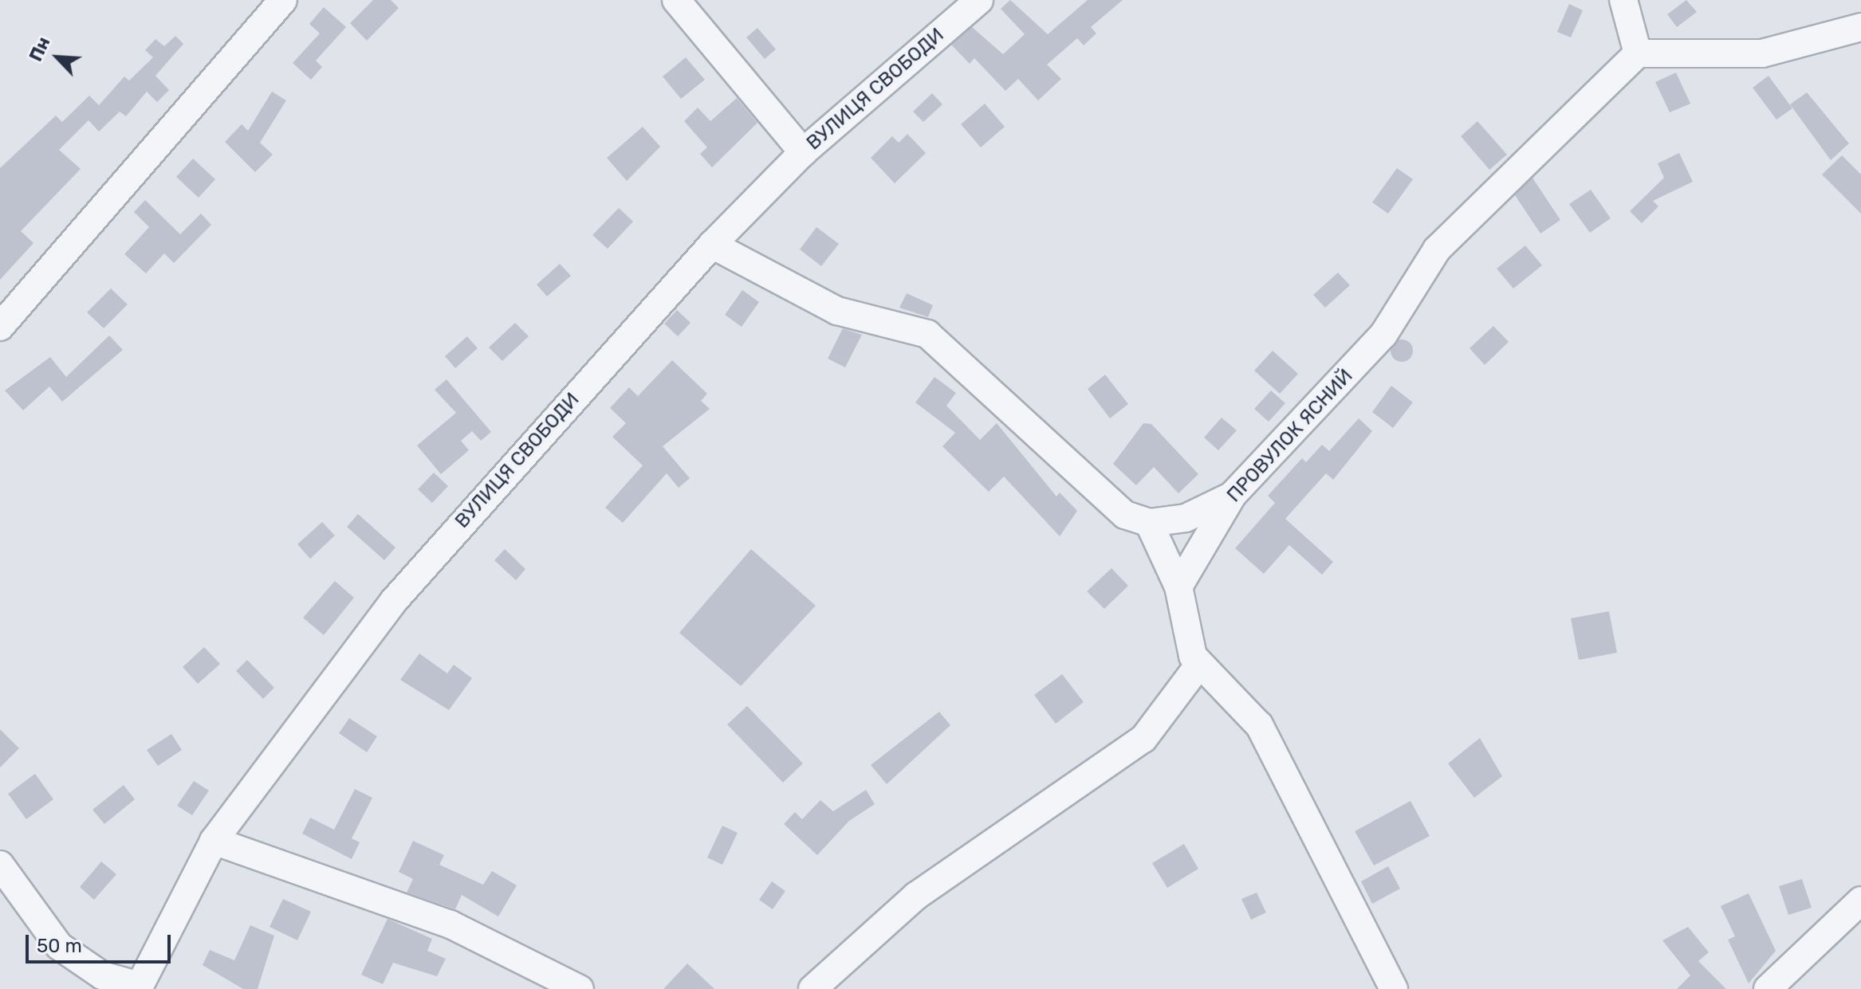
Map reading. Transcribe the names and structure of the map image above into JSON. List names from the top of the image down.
{
  "streets": {
    "street": ["ВУЛИЦЯ СВОБОДИ", "ПРОВУЛОК ЯСНИЙ"]
  },
  "scale_bar": "50 m",
  "north": "top left"
}
